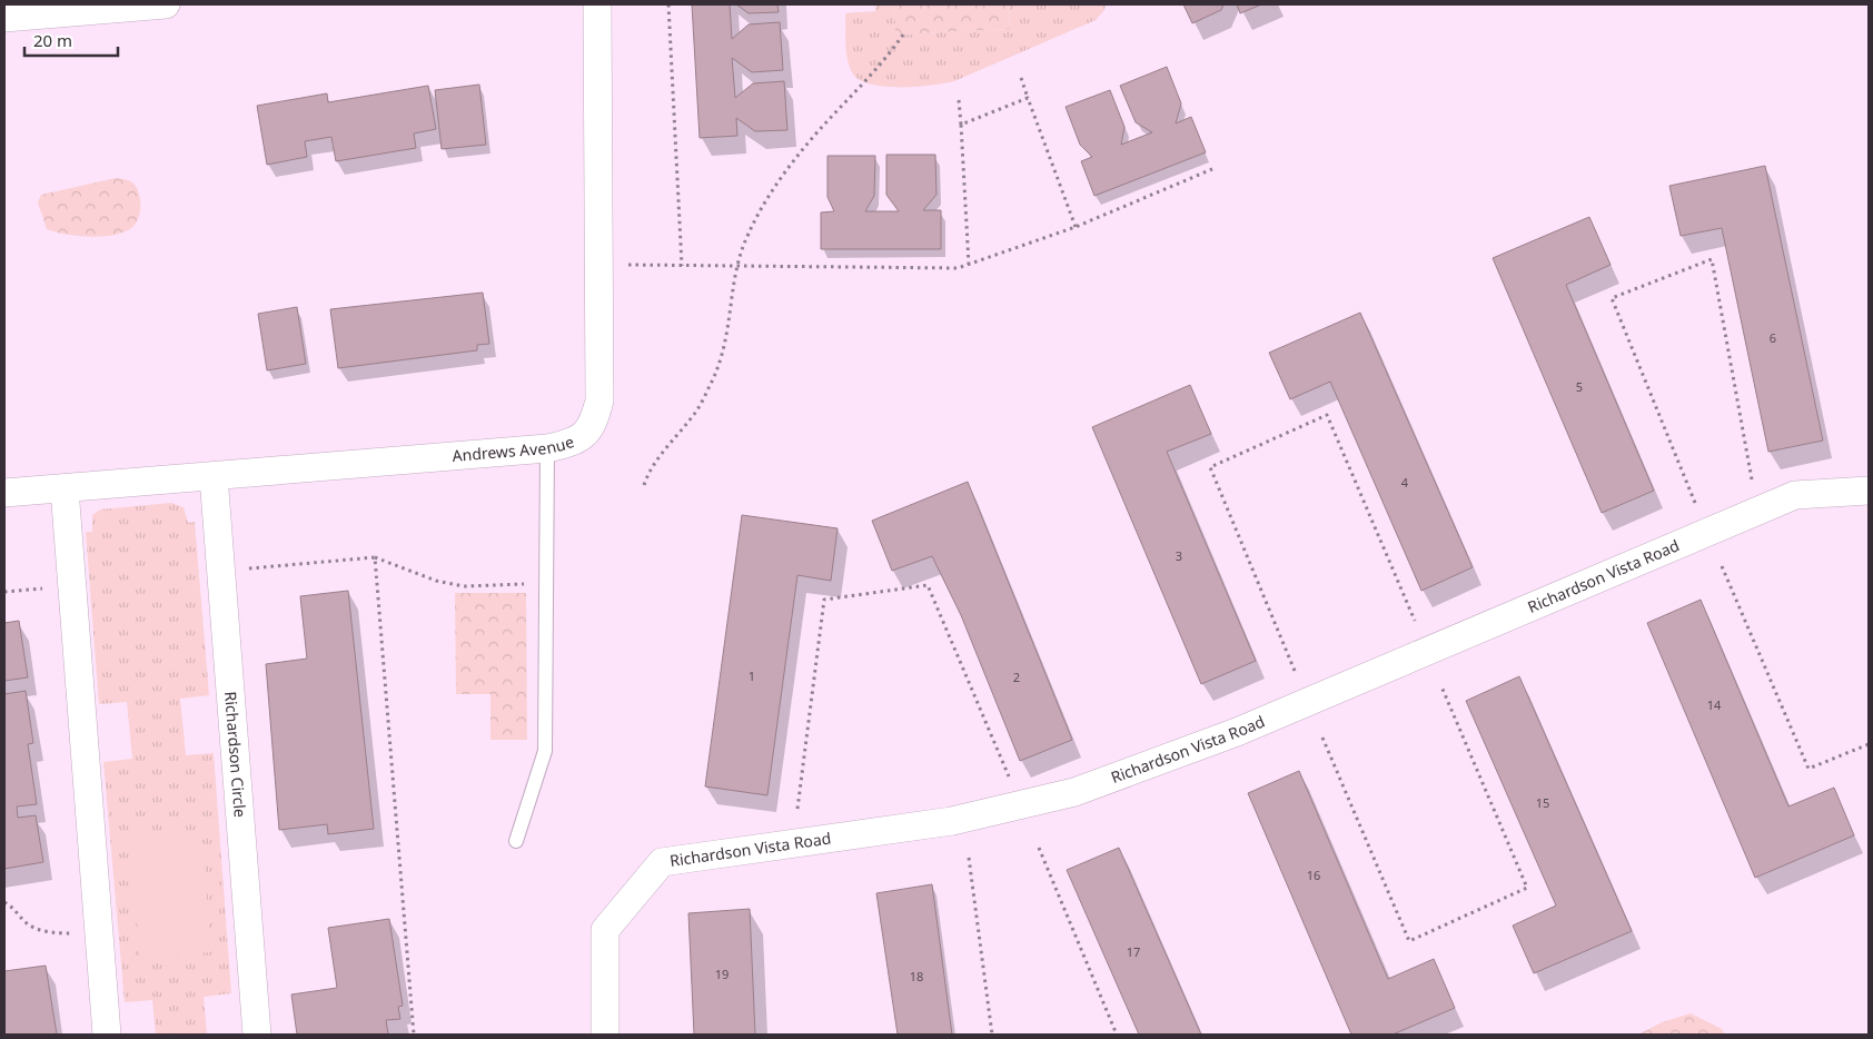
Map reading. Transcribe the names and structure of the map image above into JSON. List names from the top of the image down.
{
  "streets": {
    "street": ["Andrews Avenue", "Richardson Vista Road", "Richardson Circle"]
  },
  "crossings": [
    ["Andrews Avenue", "Richardson Circle"]
  ],
  "house_numbers": [
    "6",
    "5",
    "4",
    "3",
    "1",
    "2",
    "14",
    "15",
    "16",
    "17",
    "19",
    "18"
  ],
  "scale_bar": "20 m"
}
